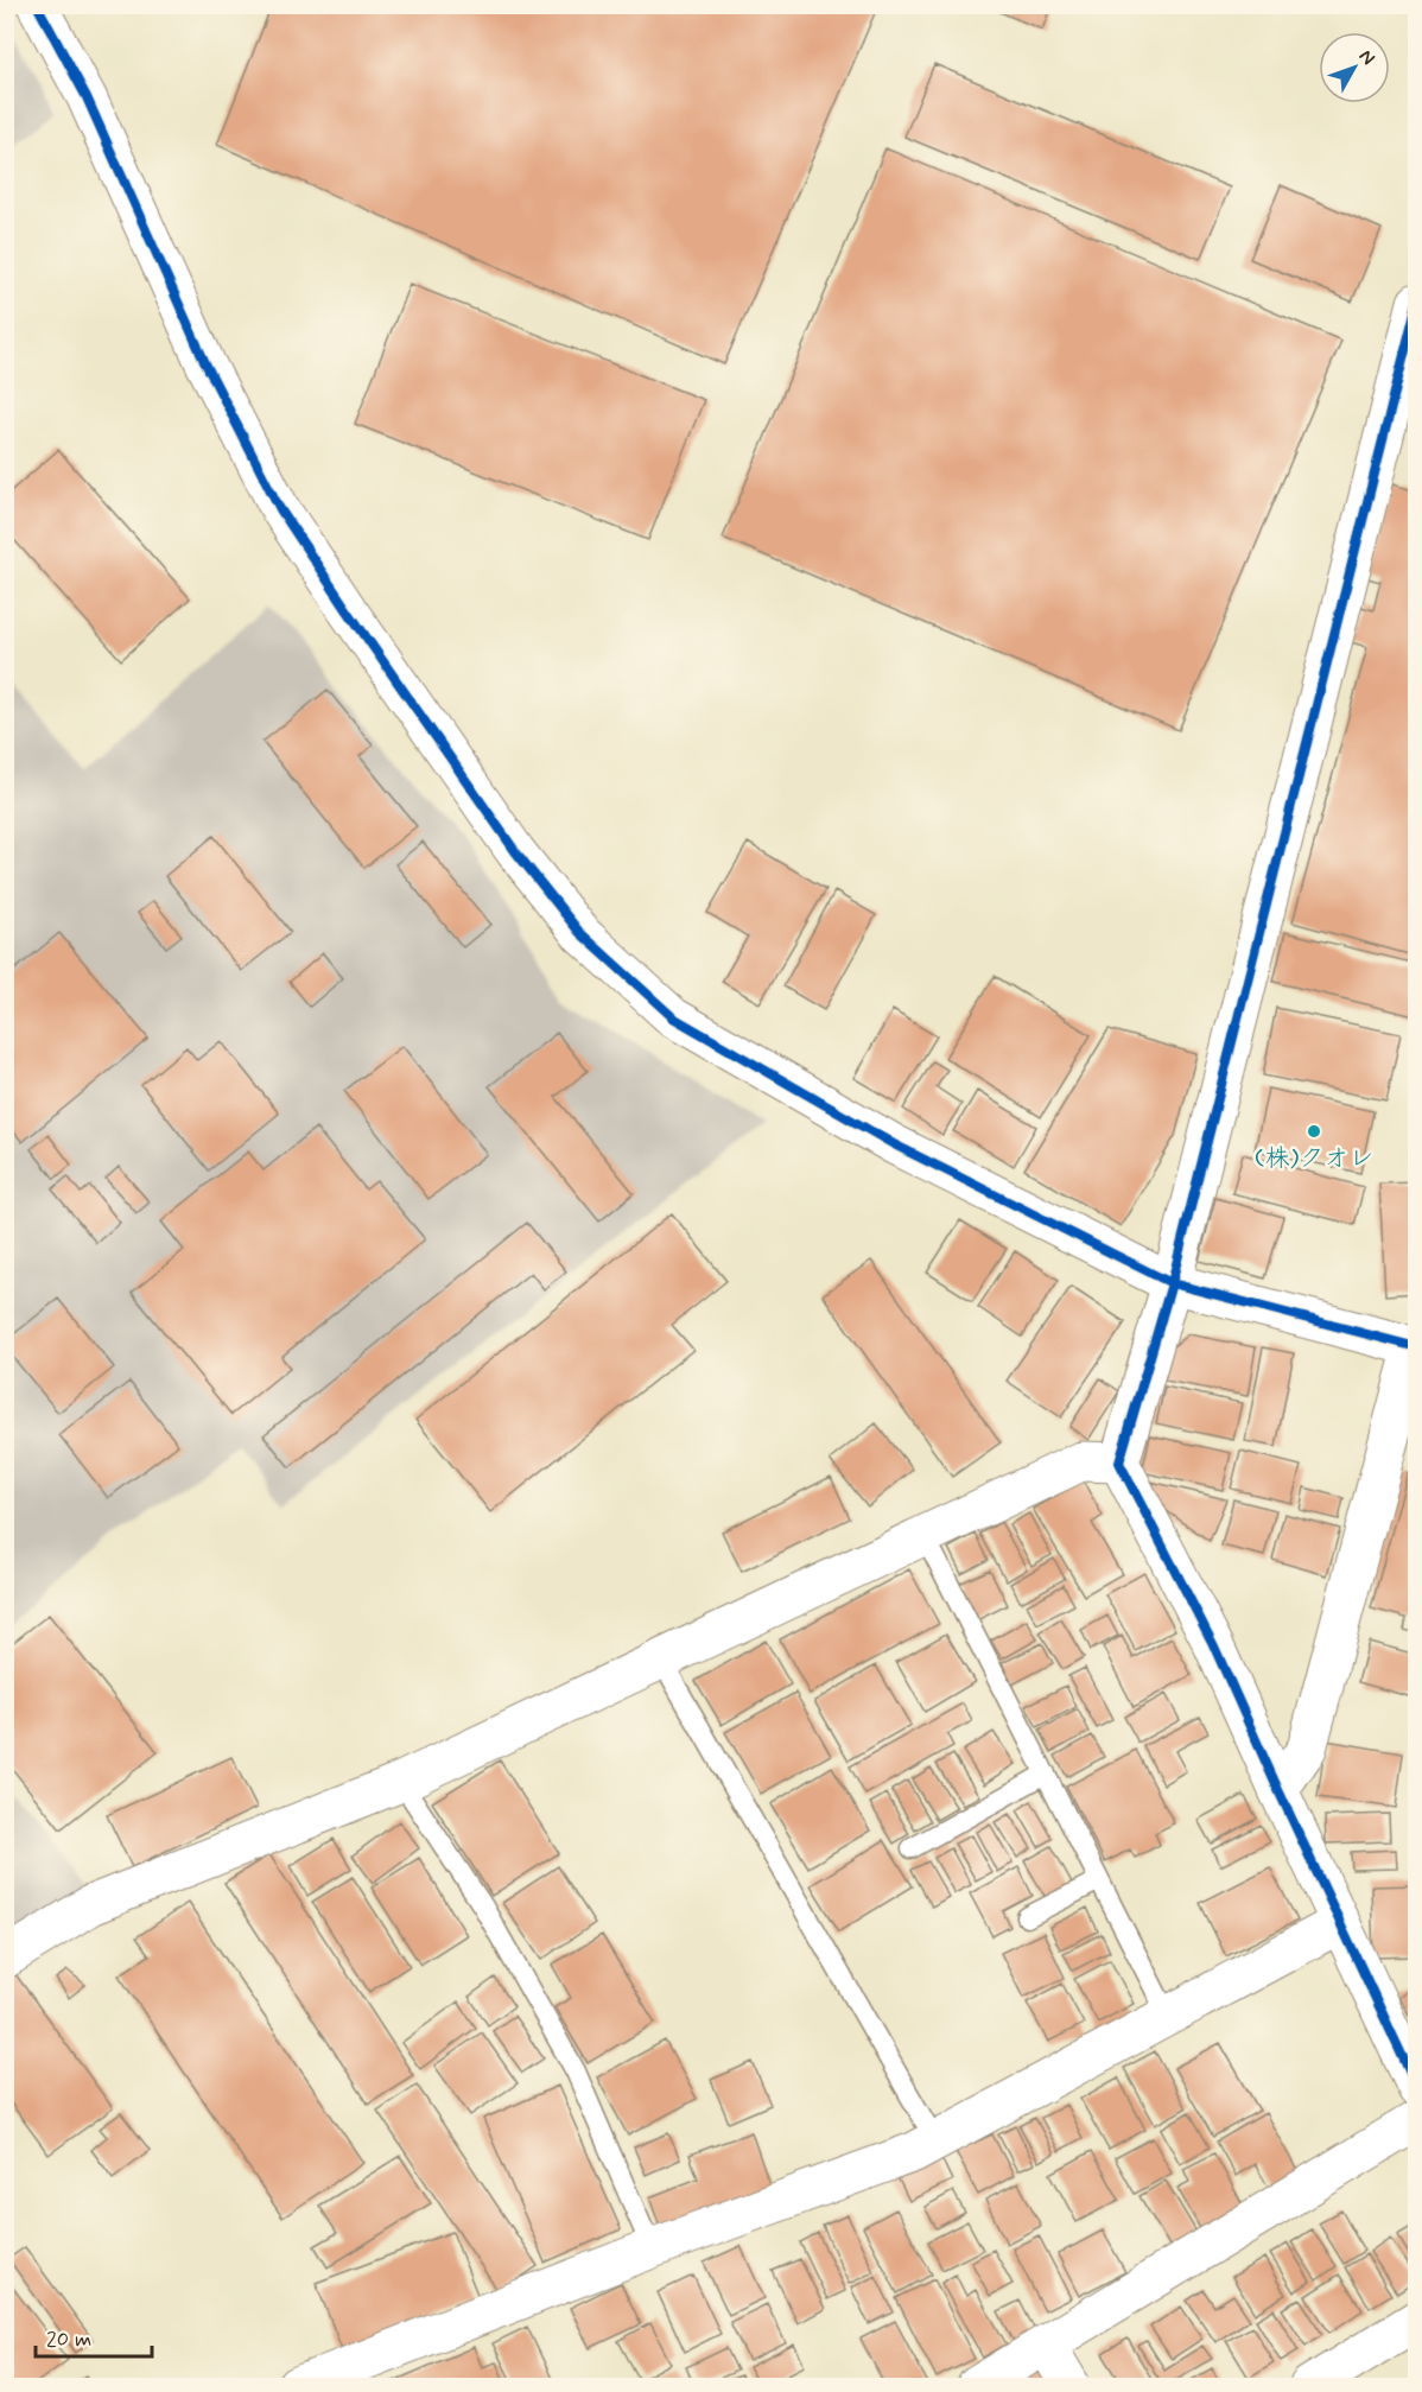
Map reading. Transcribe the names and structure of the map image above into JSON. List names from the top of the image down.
{
  "places": ["(株)クオレ"],
  "scale_bar": "20 m",
  "north": "top right"
}
